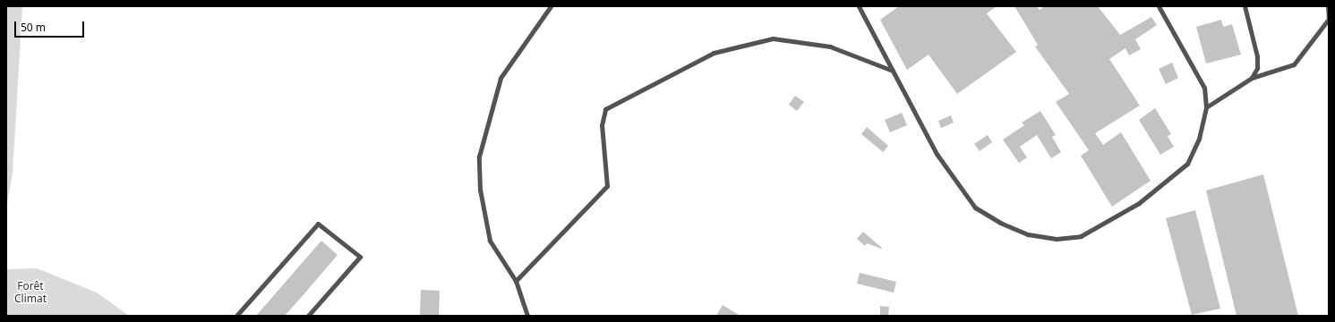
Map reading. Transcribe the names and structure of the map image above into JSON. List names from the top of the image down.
{
  "parks": ["Forêt Climat"],
  "scale_bar": "50 m"
}
